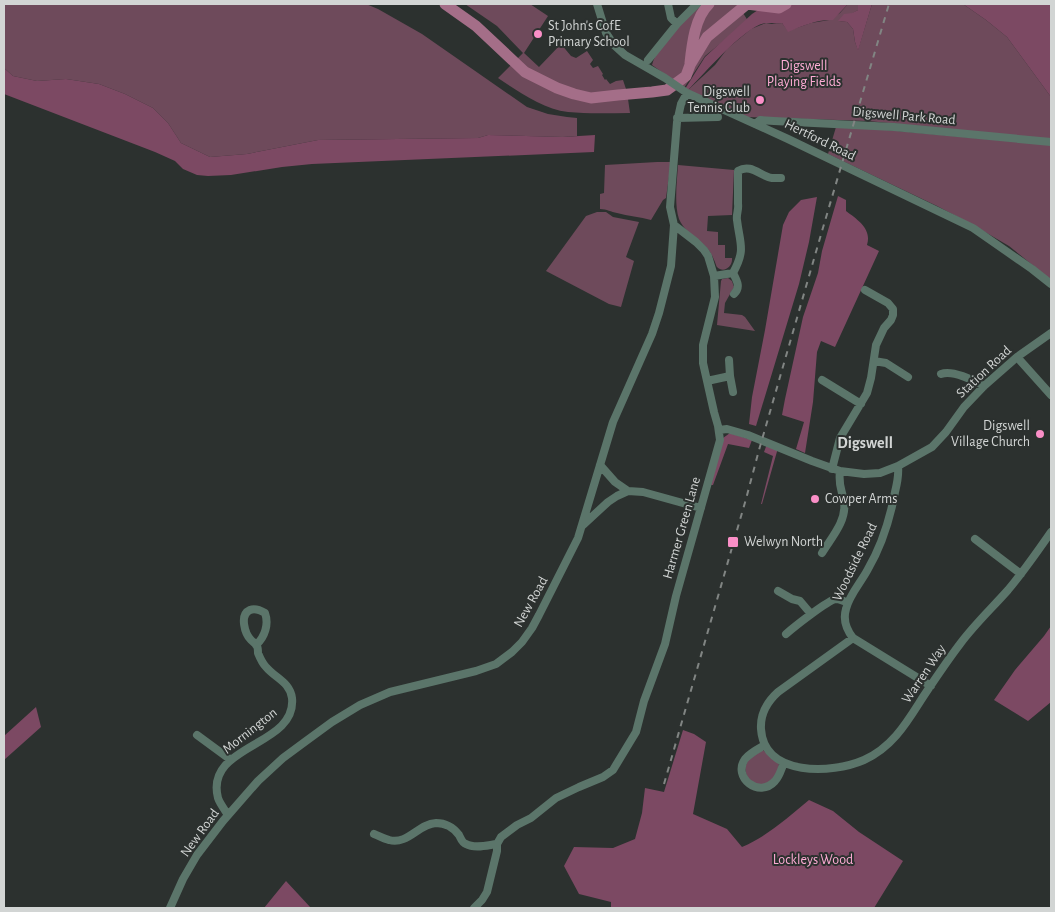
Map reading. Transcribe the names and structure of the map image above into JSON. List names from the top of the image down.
{
  "streets": {
    "street": [
      "Digswell Park Road",
      "Hertford Road",
      "Station Road",
      "Harmer Green Lane",
      "Woodside Road",
      "New Road",
      "Warren Way",
      "Mornington"
    ]
  },
  "crossings": [
    ["Digswell Park Road", "Hertford Road"],
    ["Station Road", "Harmer Green Lane"],
    ["Station Road", "Woodside Road"],
    ["Harmer Green Lane", "New Road"],
    ["New Road", "Mornington"]
  ],
  "districts": ["Digswell"],
  "parks": ["Digswell Playing Fields", "Lockleys Wood"],
  "places": {
    "other": [
      "St John's CofE Primary School",
      "Digswell Tennis Club",
      "Digswell Village Church",
      "Cowper Arms"
    ],
    "transit": ["Welwyn North"]
  }
}
